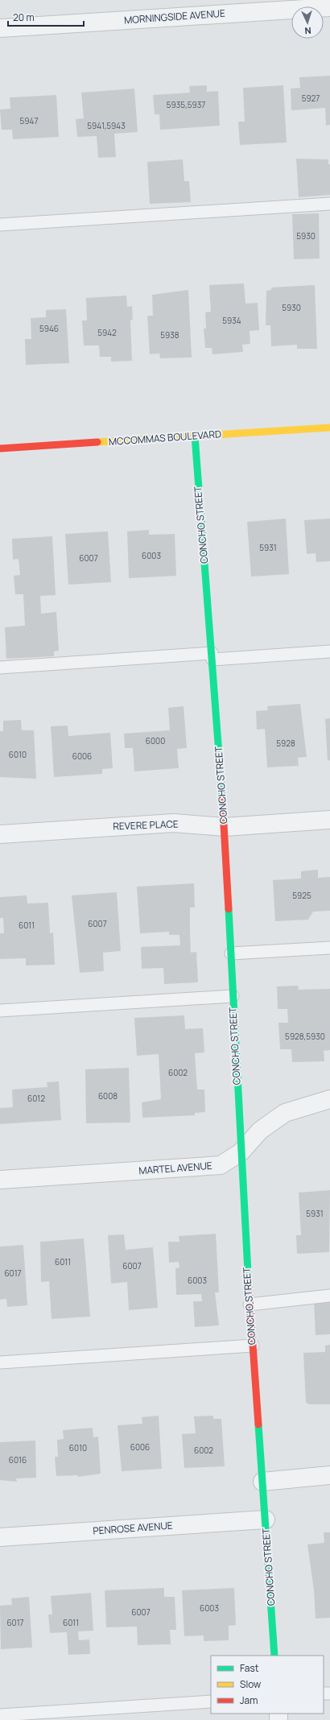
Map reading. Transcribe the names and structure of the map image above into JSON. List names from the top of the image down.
{
  "streets": {
    "street": [
      "MORNINGSIDE AVENUE",
      "MCCOMMAS BOULEVARD",
      "CONCHO STREET",
      "REVERE PLACE",
      "MARTEL AVENUE",
      "PENROSE AVENUE"
    ]
  },
  "crossings": [
    ["MCCOMMAS BOULEVARD", "CONCHO STREET"],
    ["CONCHO STREET", "REVERE PLACE"],
    ["CONCHO STREET", "MARTEL AVENUE"],
    ["CONCHO STREET", "PENROSE AVENUE"]
  ],
  "house_numbers": [
    "5927",
    "5935,5937",
    "5947",
    "5941,5943",
    "5930",
    "5930",
    "5934",
    "5946",
    "5942",
    "5938",
    "5931",
    "6003",
    "6007",
    "6000",
    "5928",
    "6010",
    "6006",
    "5925",
    "6007",
    "6011",
    "5928,5930",
    "6002",
    "6008",
    "6012",
    "5931",
    "6011",
    "6007",
    "6017",
    "6003",
    "6006",
    "6010",
    "6002",
    "6016",
    "6003",
    "6007",
    "6017",
    "6011"
  ],
  "legend": ["Fast", "Slow", "Jam"],
  "scale_bar": "20 m",
  "north": "bottom"
}
